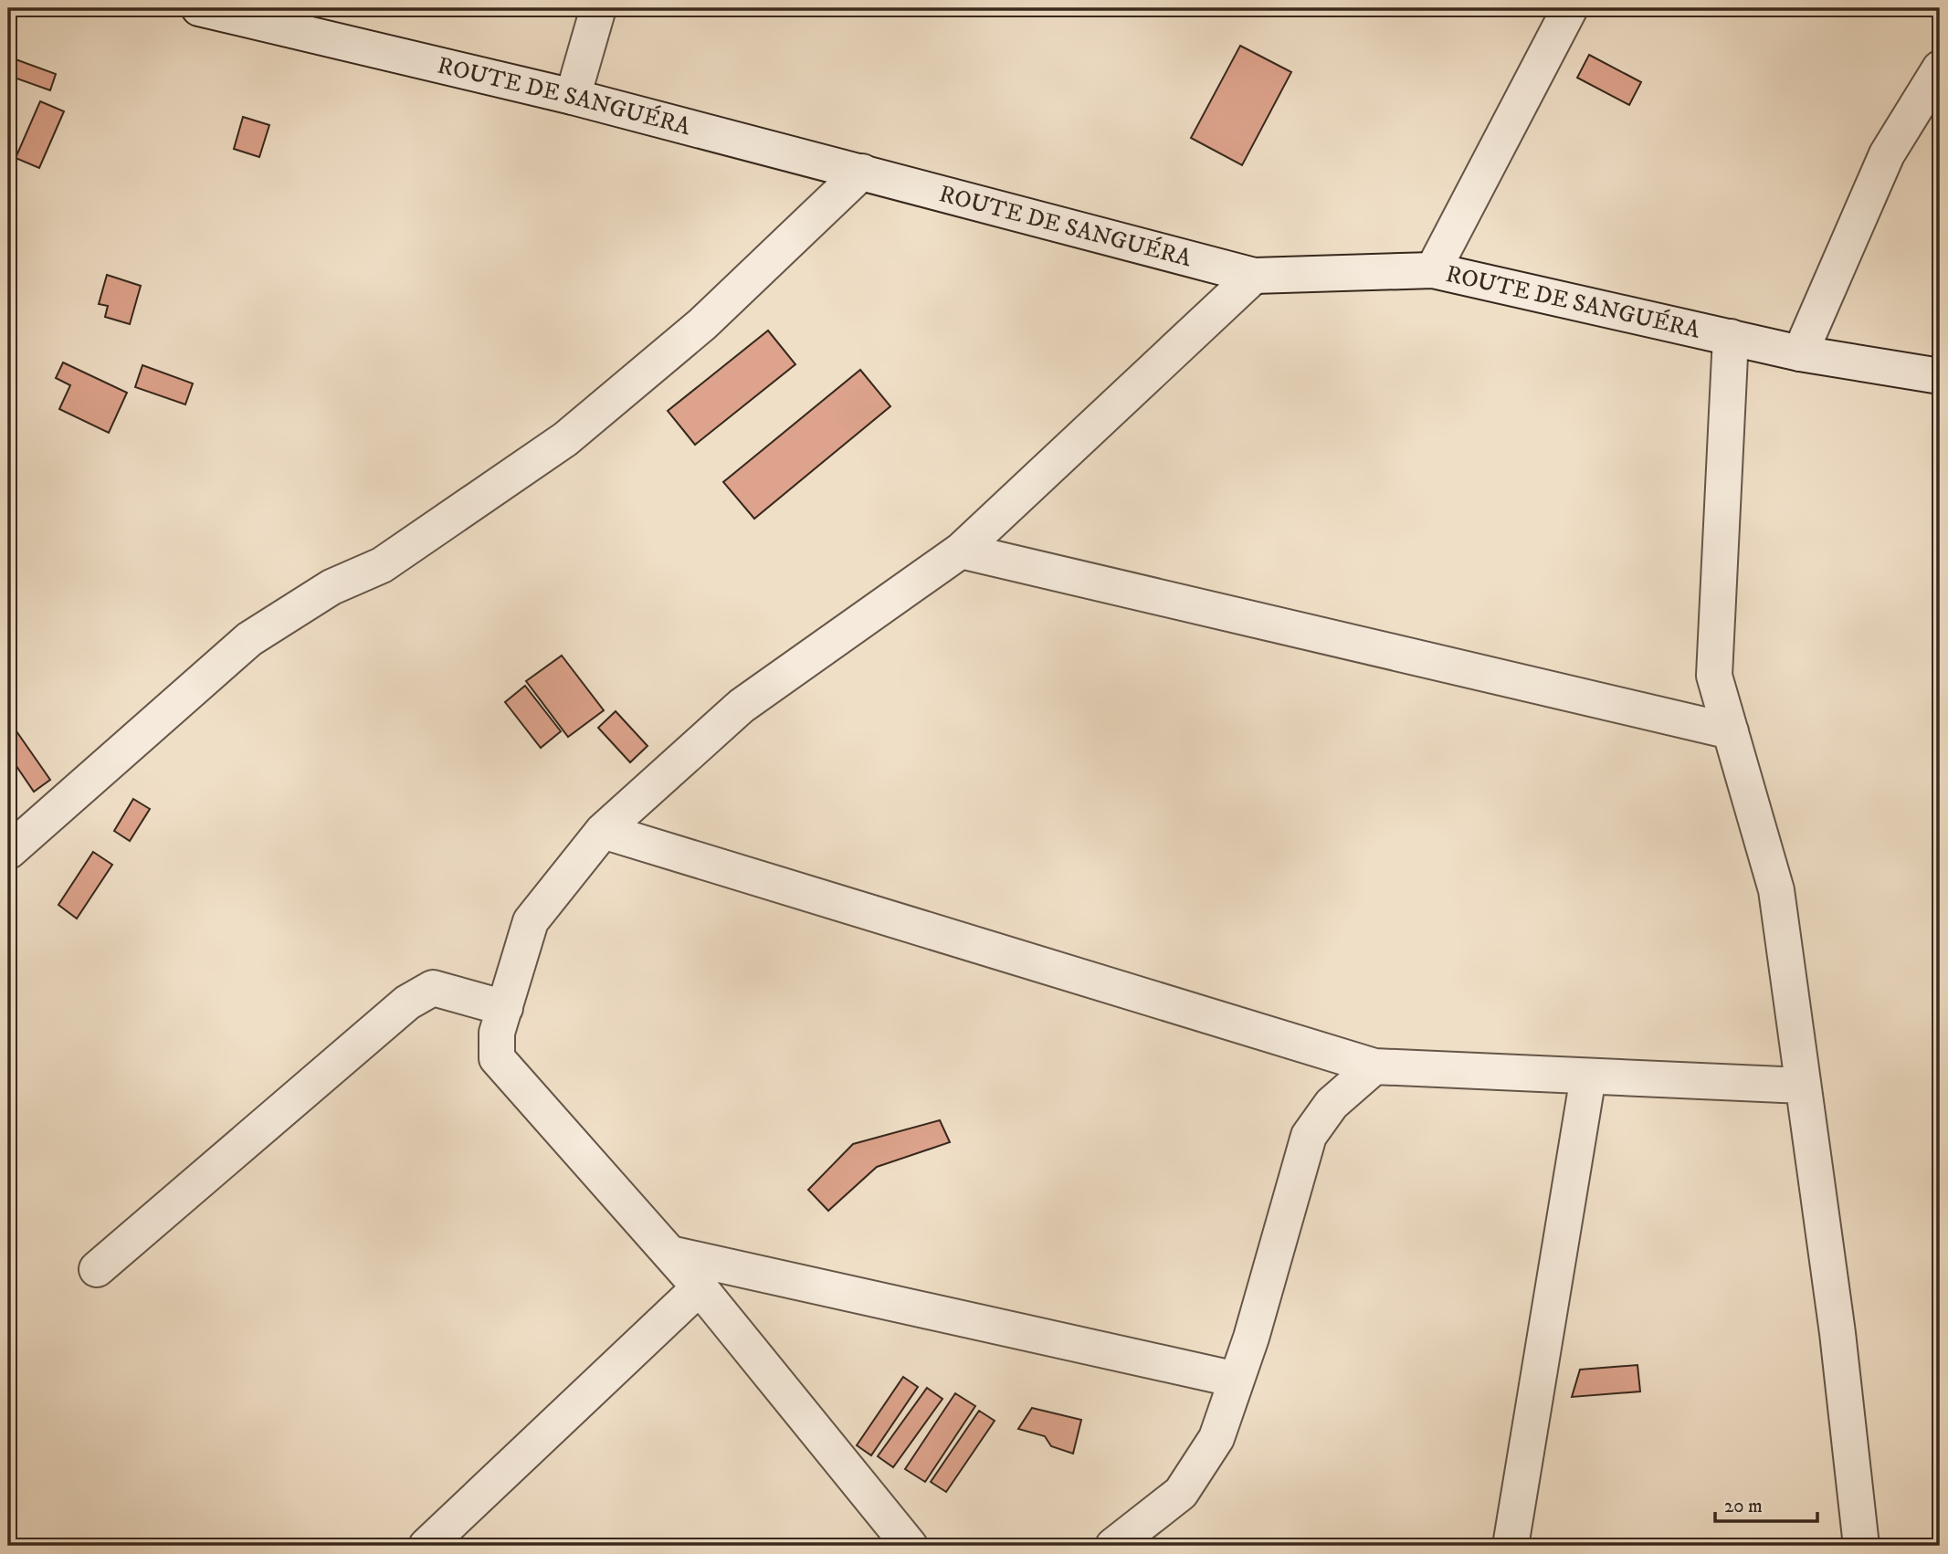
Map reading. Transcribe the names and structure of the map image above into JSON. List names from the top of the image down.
{
  "streets": {
    "street": ["ROUTE DE SANGUÉRA"]
  },
  "scale_bar": "20 m"
}
